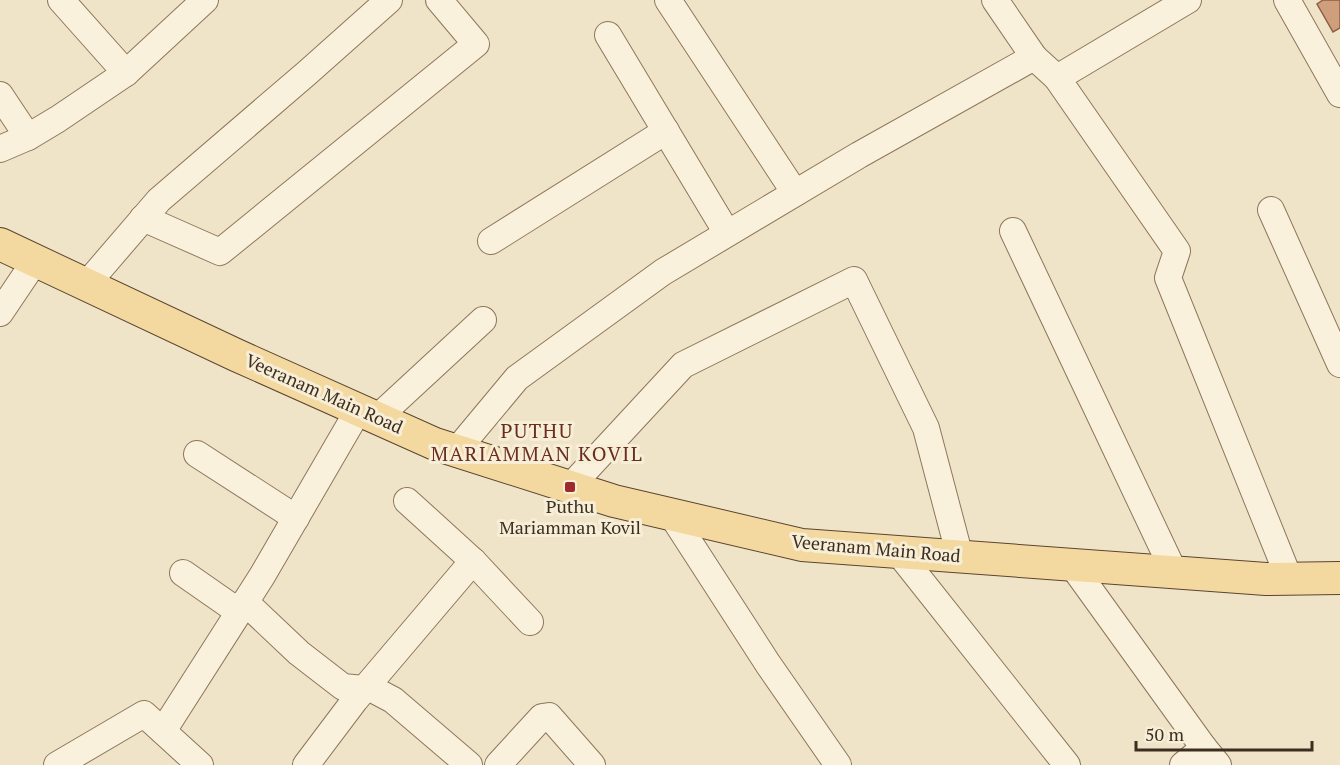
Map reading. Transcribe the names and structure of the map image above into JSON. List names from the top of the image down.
{
  "streets": {
    "main road": ["Veeranam Main Road"]
  },
  "districts": ["PUTHU MARIAMMAN KOVIL"],
  "places": {
    "transit": ["Puthu Mariamman Kovil"]
  },
  "scale_bar": "50 m"
}
